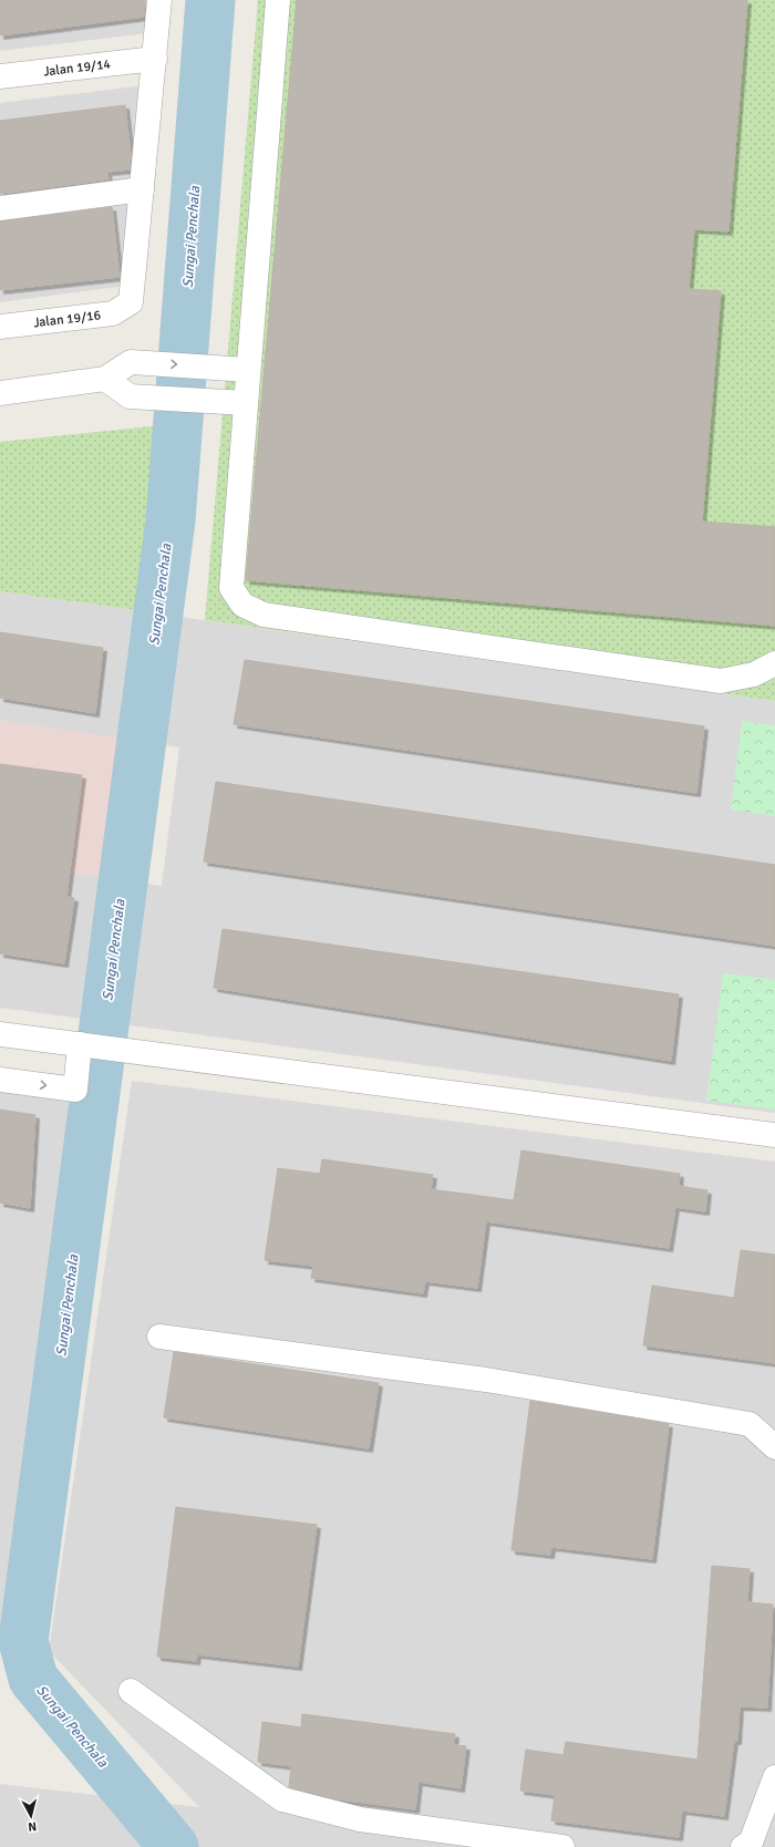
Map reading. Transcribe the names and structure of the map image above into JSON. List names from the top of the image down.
{
  "streets": {
    "street": ["Jalan 19/14", "Jalan 19/16"]
  },
  "water": ["Sungai Penchala"],
  "north": "bottom"
}
